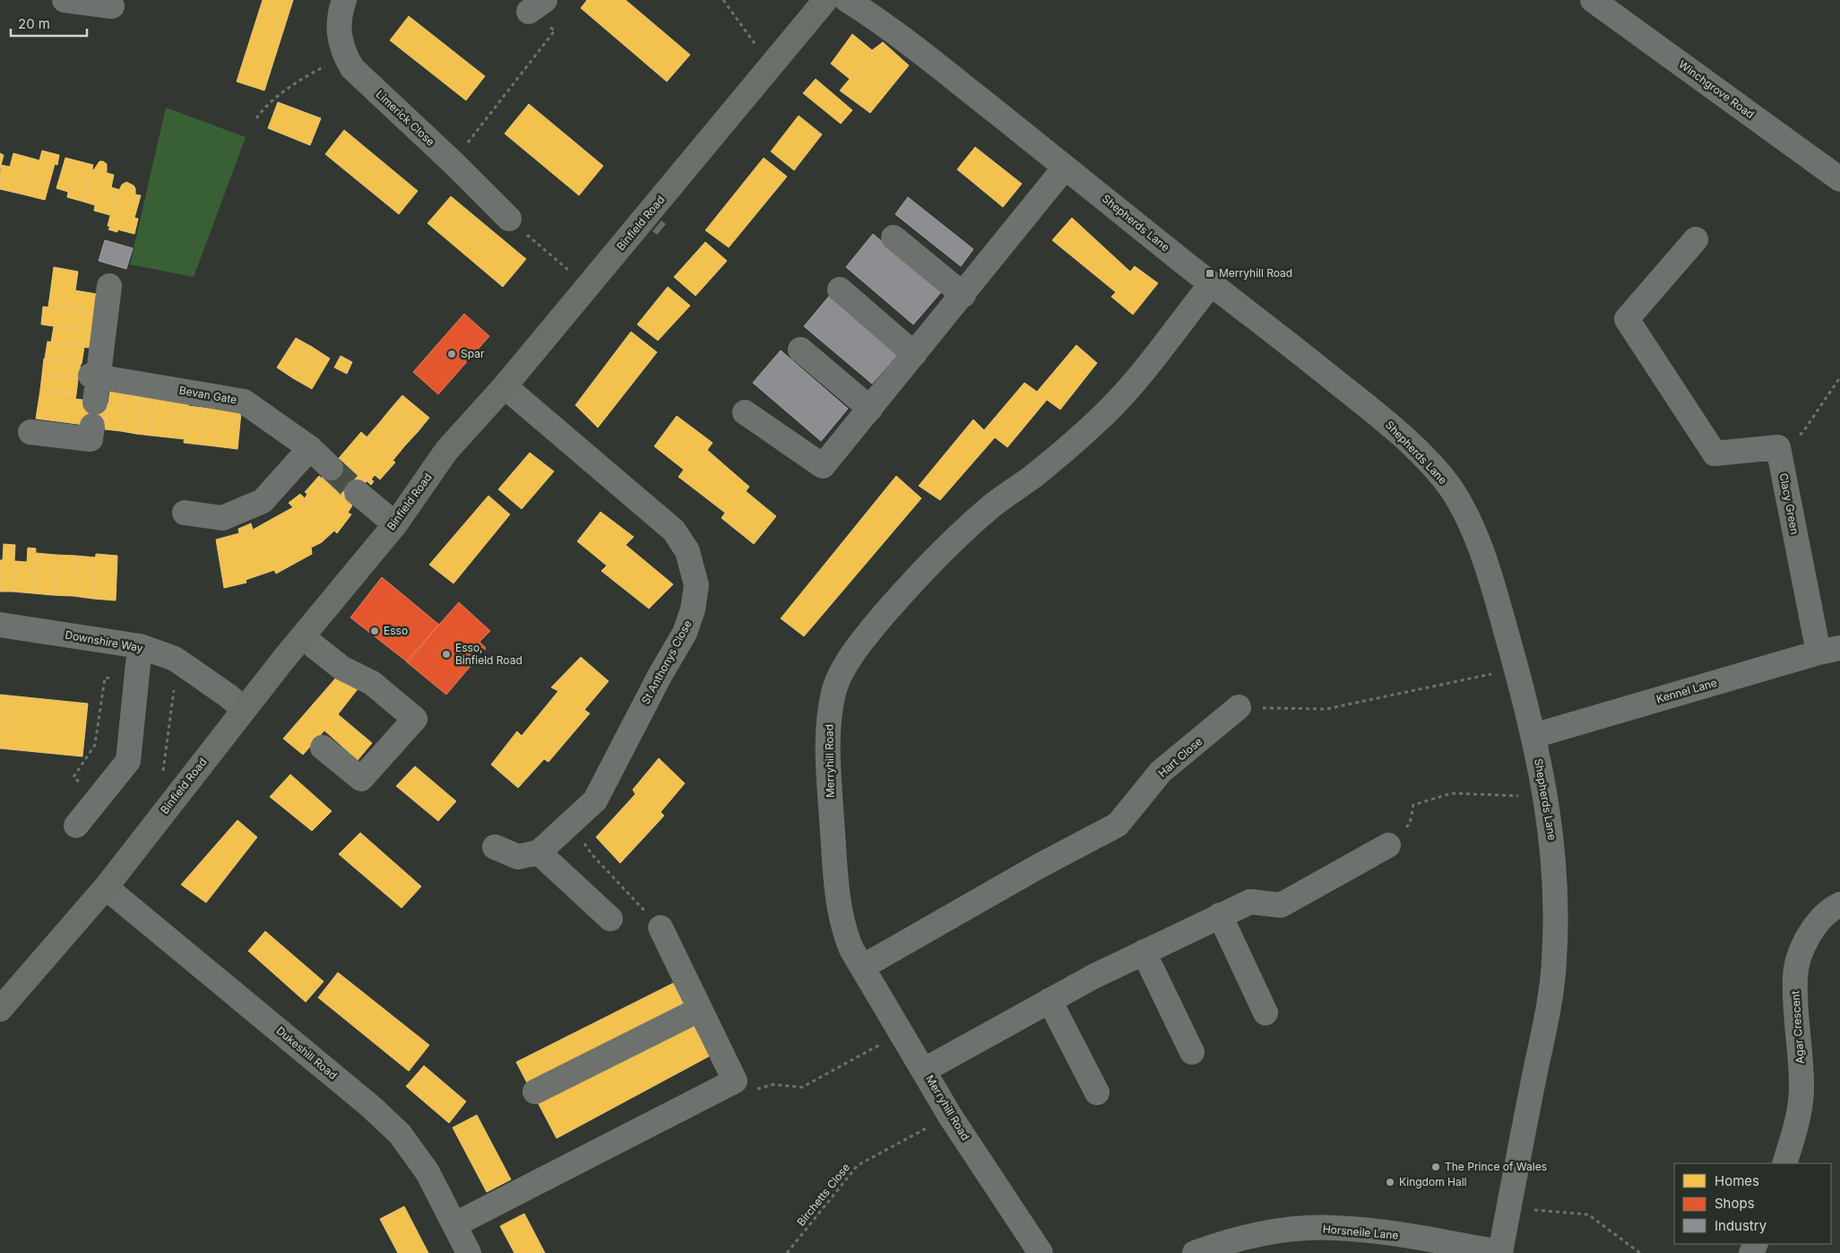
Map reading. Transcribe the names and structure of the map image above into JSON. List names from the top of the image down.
{
  "streets": {
    "main road": ["Binfield Road"],
    "street": [
      "Winchgrove Road",
      "Limerick Close",
      "Shepherds Lane",
      "Bevan Gate",
      "Clacy Green",
      "Downshire Way",
      "St Anthonys Close",
      "Kennel Lane",
      "Hart Close",
      "Merryhill Road",
      "Agar Crescent",
      "Dukeshill Road",
      "Horsneile Lane"
    ],
    "path": ["Birchetts Close"]
  },
  "crossings": [
    ["Binfield Road", "Downshire Way"],
    ["Binfield Road", "St Anthonys Close"],
    ["Binfield Road", "Dukeshill Road"],
    ["Shepherds Lane", "Kennel Lane"],
    ["Shepherds Lane", "Merryhill Road"],
    ["Shepherds Lane", "Horsneile Lane"],
    ["Clacy Green", "Kennel Lane"],
    ["Hart Close", "Merryhill Road"],
    ["Merryhill Road", "Birchetts Close"]
  ],
  "places": {
    "transit": ["Merryhill Road"],
    "other": [
      "Spar",
      "Esso",
      "Esso, Binfield Road",
      "The Prince of Wales",
      "Kingdom Hall"
    ]
  },
  "legend": ["Homes", "Shops", "Industry"],
  "scale_bar": "20 m"
}
